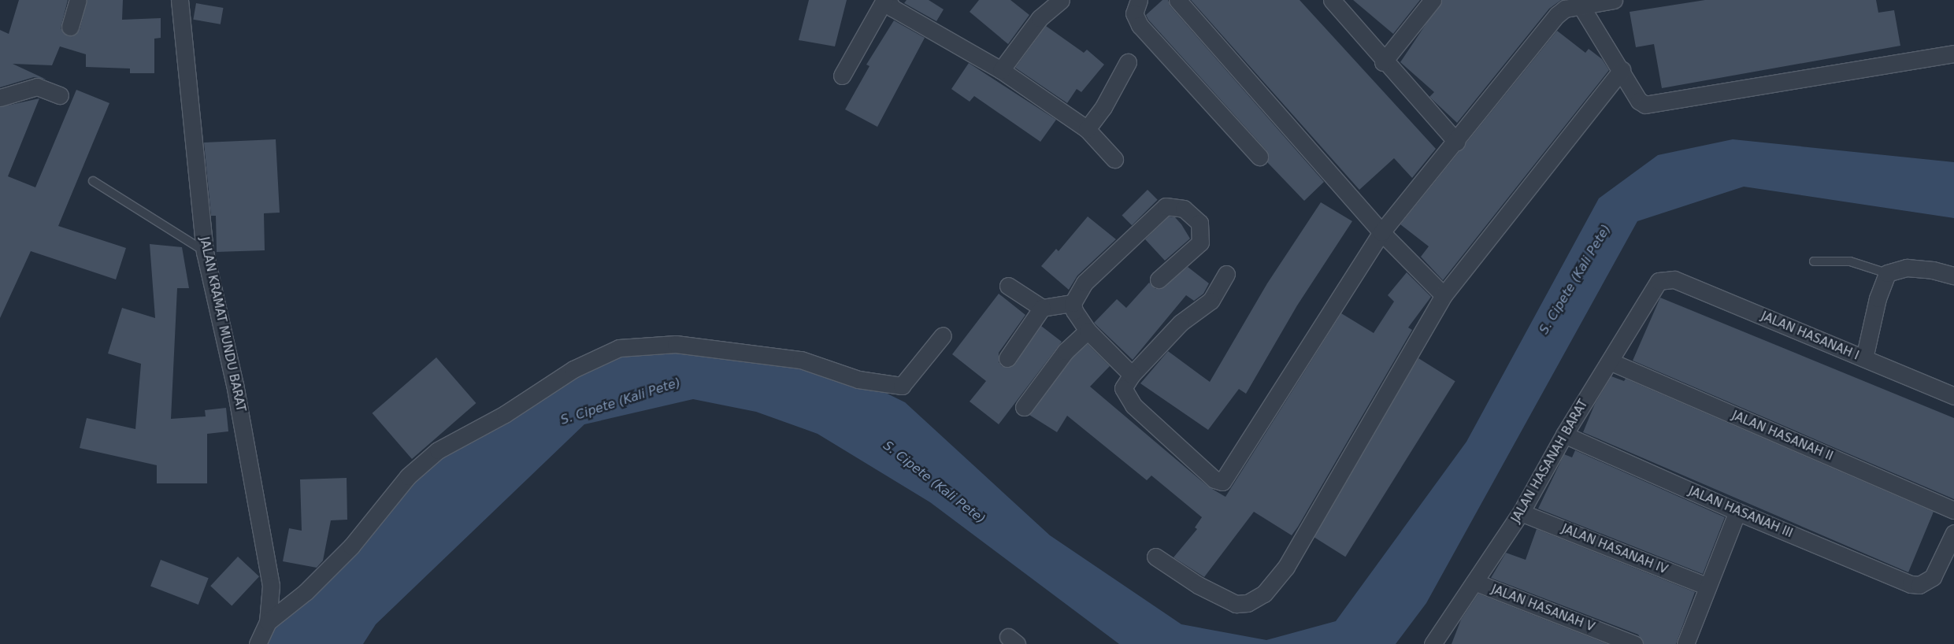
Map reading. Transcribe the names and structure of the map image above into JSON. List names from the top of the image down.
{
  "streets": {
    "street": [
      "JALAN KRAMAT MUNDU BARAT",
      "JALAN HASANAH I",
      "JALAN HASANAH II",
      "JALAN HASANAH BARAT",
      "JALAN HASANAH III",
      "JALAN HASANAH IV",
      "JALAN HASANAH V"
    ]
  },
  "crossings": [
    ["JALAN HASANAH I", "JALAN HASANAH BARAT"],
    ["JALAN HASANAH II", "JALAN HASANAH BARAT"],
    ["JALAN HASANAH BARAT", "JALAN HASANAH III"],
    ["JALAN HASANAH BARAT", "JALAN HASANAH IV"],
    ["JALAN HASANAH BARAT", "JALAN HASANAH V"]
  ],
  "water": ["S. Cipete (Kali Pete)"]
}
